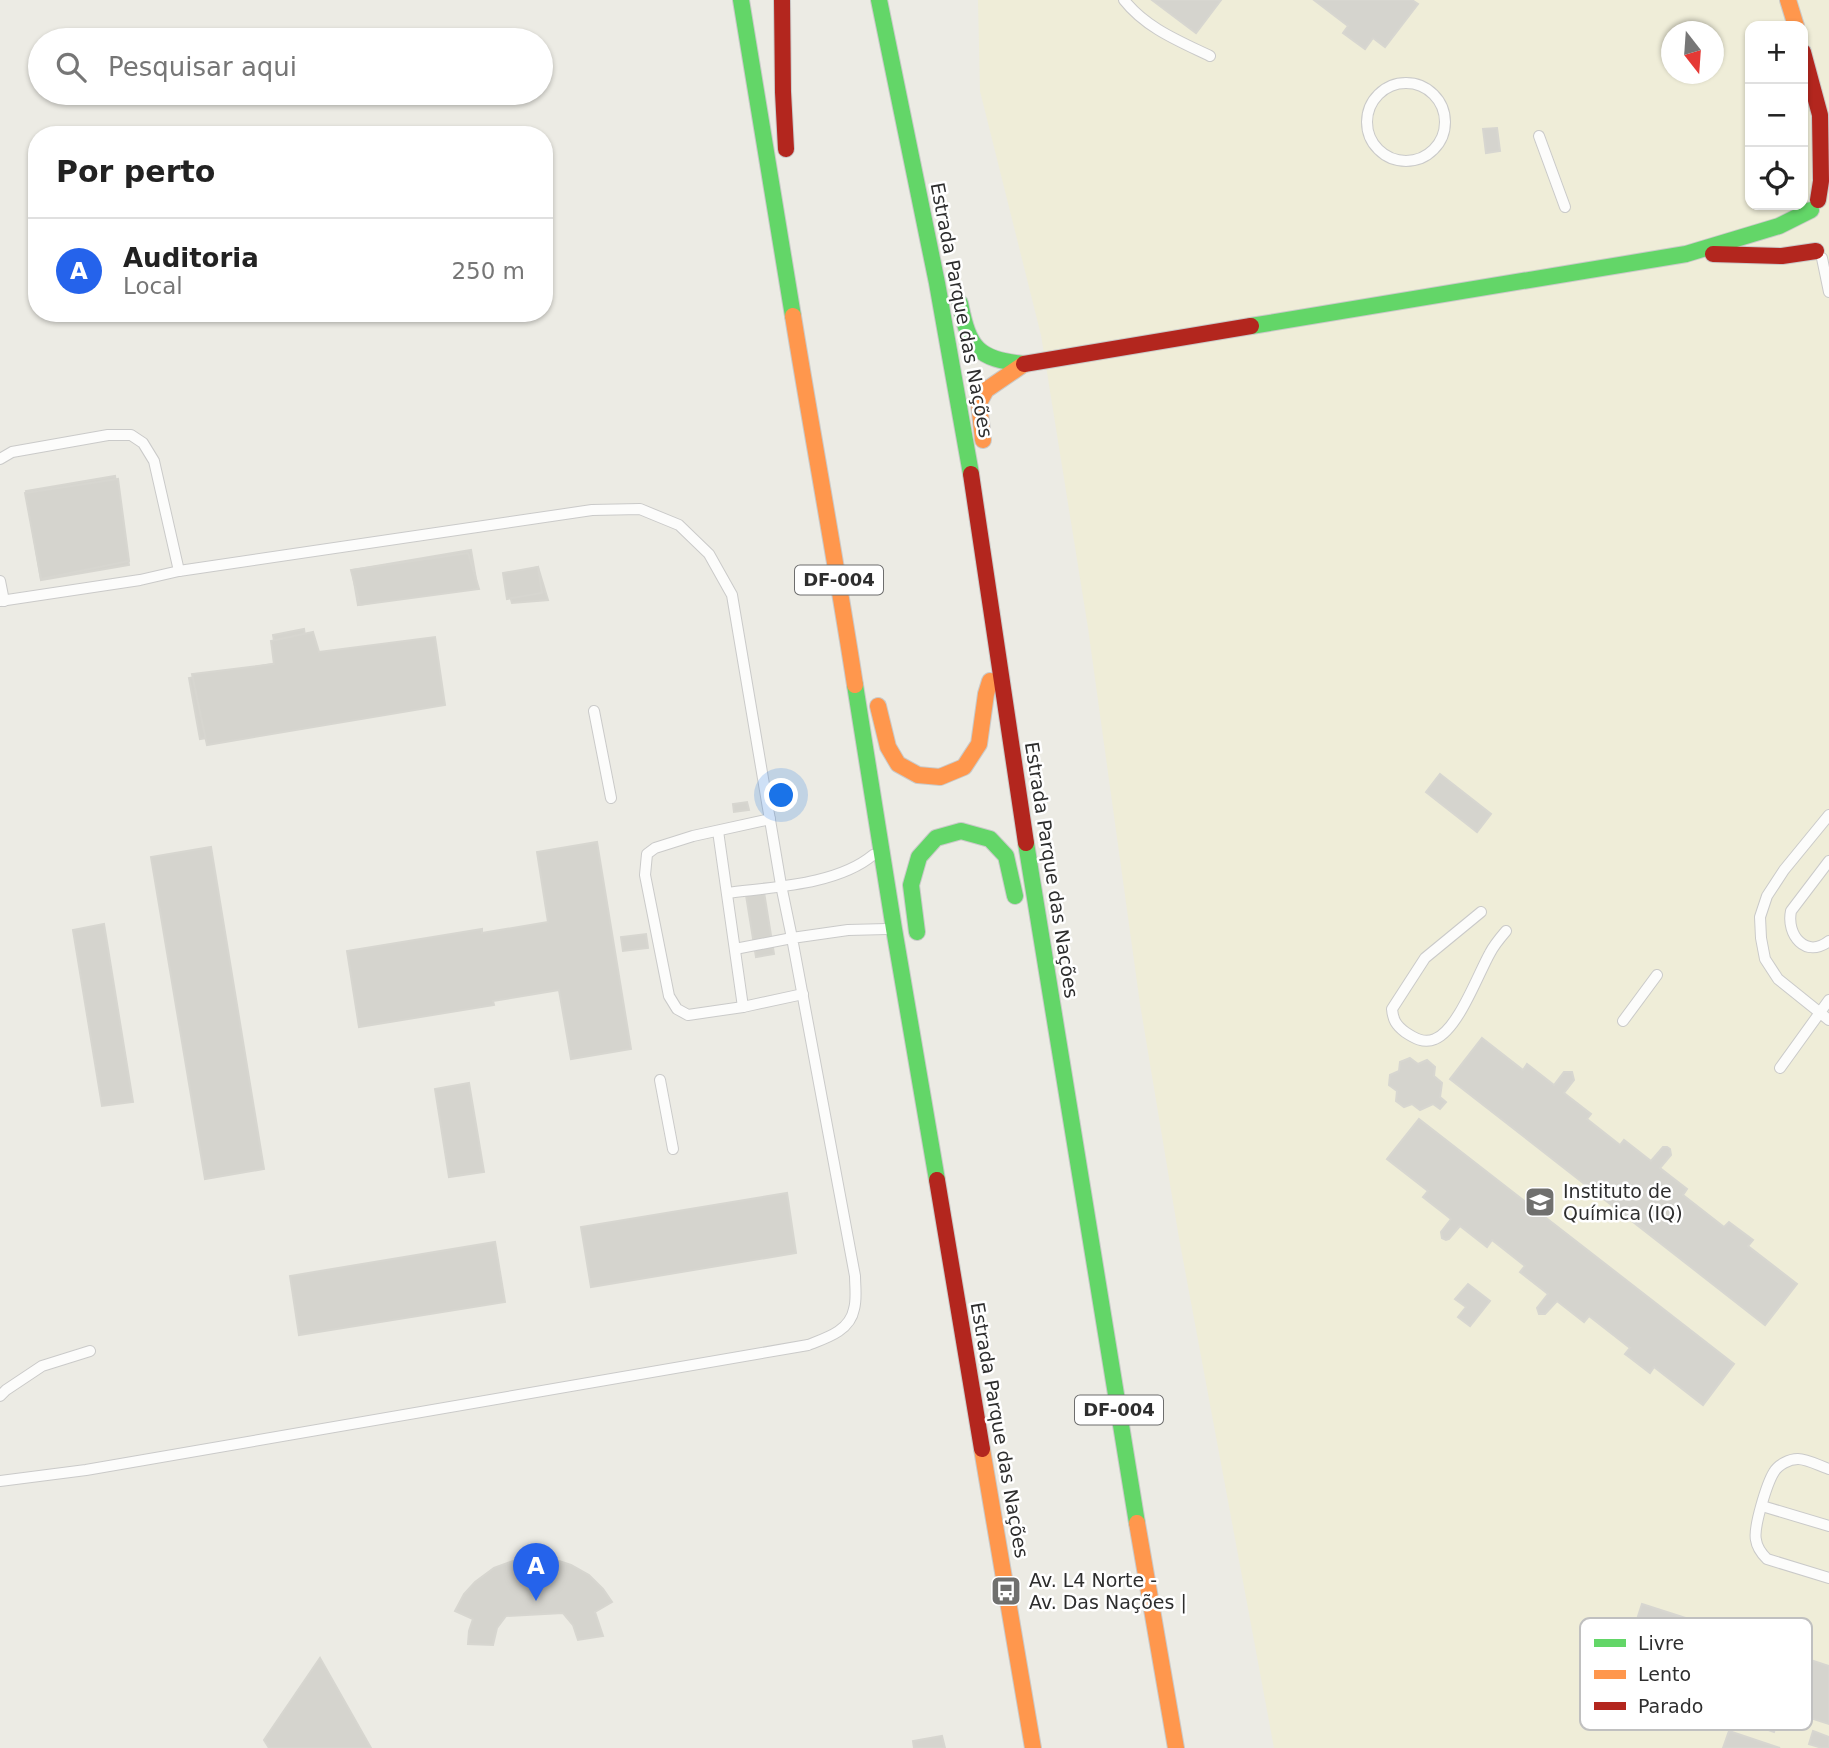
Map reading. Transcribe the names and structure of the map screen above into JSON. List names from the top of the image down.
{
  "streets": {
    "main road": ["Estrada Parque das Nações", "DF-004"]
  },
  "places": {
    "school or university": ["Instituto de Química (IQ)"],
    "bus stop": ["Av. L4 Norte - Av. Das Nações |"]
  },
  "legend": ["Livre", "Lento", "Parado"],
  "north": "bottom",
  "page": {
    "map_buttons": ["+", "−"],
    "search": "Pesquisar aqui",
    "heading": "Por perto",
    "list": [
      {
        "mark": "A",
        "name": "Auditoria",
        "note": "Local",
        "value": "250 m"
      }
    ],
    "pins": "A"
  }
}
